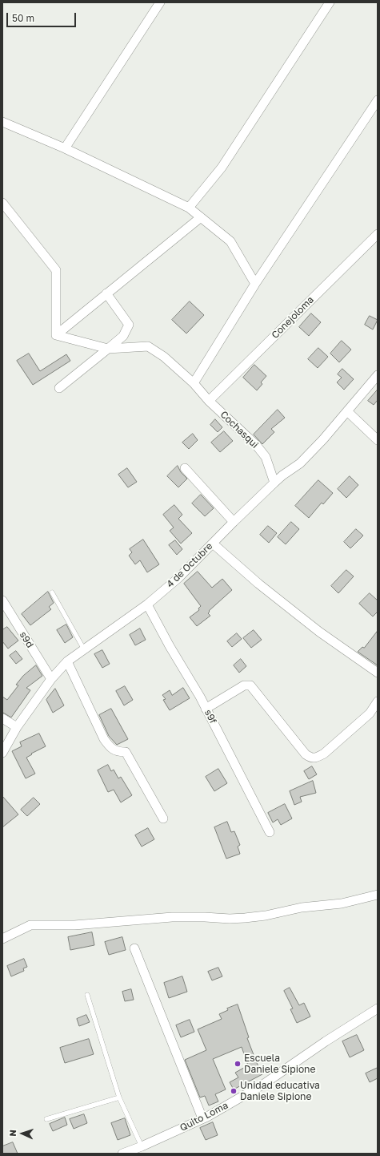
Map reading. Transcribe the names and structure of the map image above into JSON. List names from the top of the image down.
{
  "streets": {
    "street": [
      "Conejoloma",
      "Cochasqui",
      "4 de Octubre",
      "s9d",
      "s9f",
      "Quito Loma"
    ]
  },
  "crossings": [
    ["Conejoloma", "Cochasqui"],
    ["Cochasqui", "4 de Octubre"],
    ["4 de Octubre", "s9d"],
    ["4 de Octubre", "s9f"]
  ],
  "places": ["Escuela Daniele Sipione", "Unidad educativa Daniele Sipione"],
  "scale_bar": "50 m",
  "north": "left"
}
